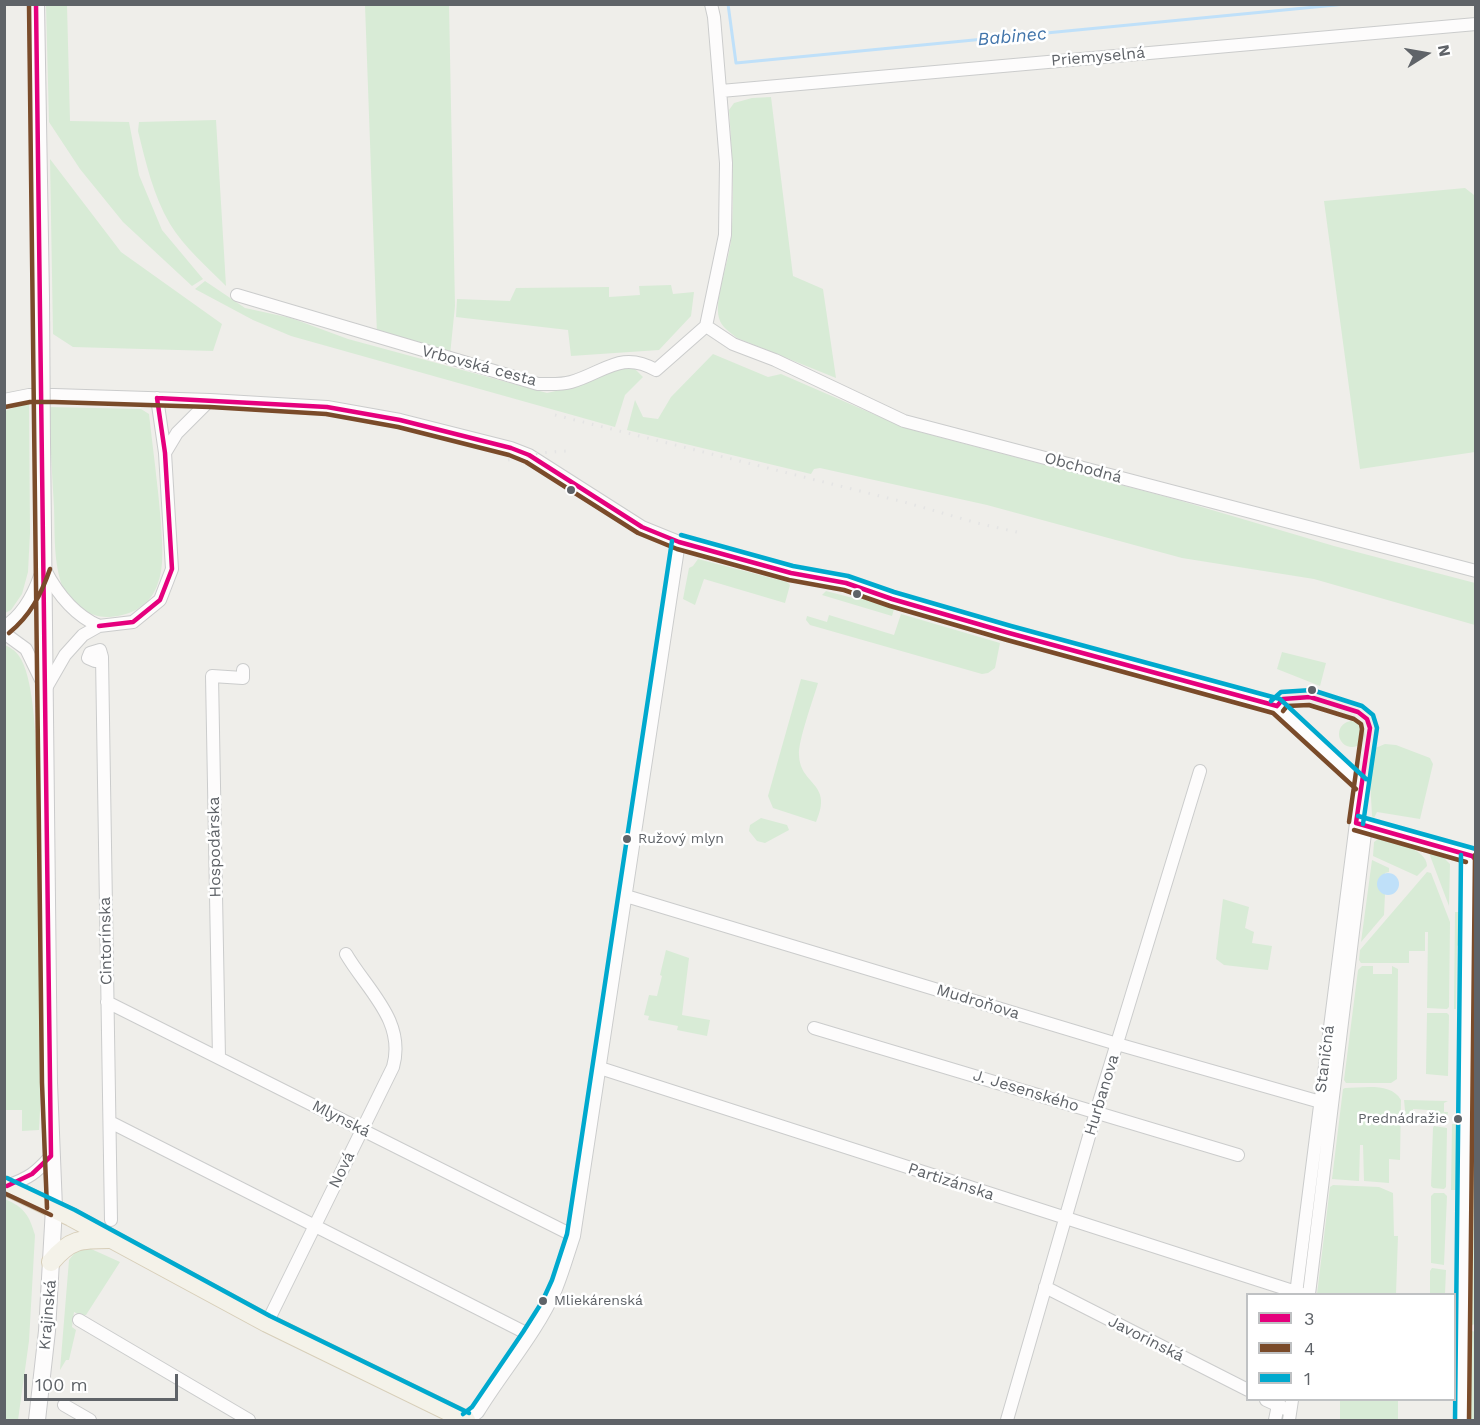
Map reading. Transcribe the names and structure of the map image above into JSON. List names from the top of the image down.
{
  "streets": {
    "main road": ["Krajinská"],
    "street": [
      "Priemyselná",
      "Vrbovská cesta",
      "Obchodná",
      "Hospodárska",
      "Cintorínska",
      "Mudroňova",
      "Staničná",
      "J. Jesenského",
      "Hurbanova",
      "Mlynská",
      "Nová",
      "Partizánska",
      "Javorinská"
    ]
  },
  "crossings": [
    ["Vrbovská cesta", "Obchodná"],
    ["Hospodárska", "Mlynská"],
    ["Cintorínska", "Mlynská"],
    ["Mudroňova", "Staničná"],
    ["Mudroňova", "Hurbanova"],
    ["J. Jesenského", "Hurbanova"],
    ["Hurbanova", "Partizánska"],
    ["Hurbanova", "Javorinská"],
    ["Mlynská", "Nová"]
  ],
  "water": ["Babinec"],
  "places": ["Ružový mlyn", "Prednádražie", "Mliekárenská"],
  "lines": ["transit line 3", "transit line 4", "transit line 1"],
  "legend": ["3", "4", "1"],
  "scale_bar": "100 m",
  "north": "right"
}
